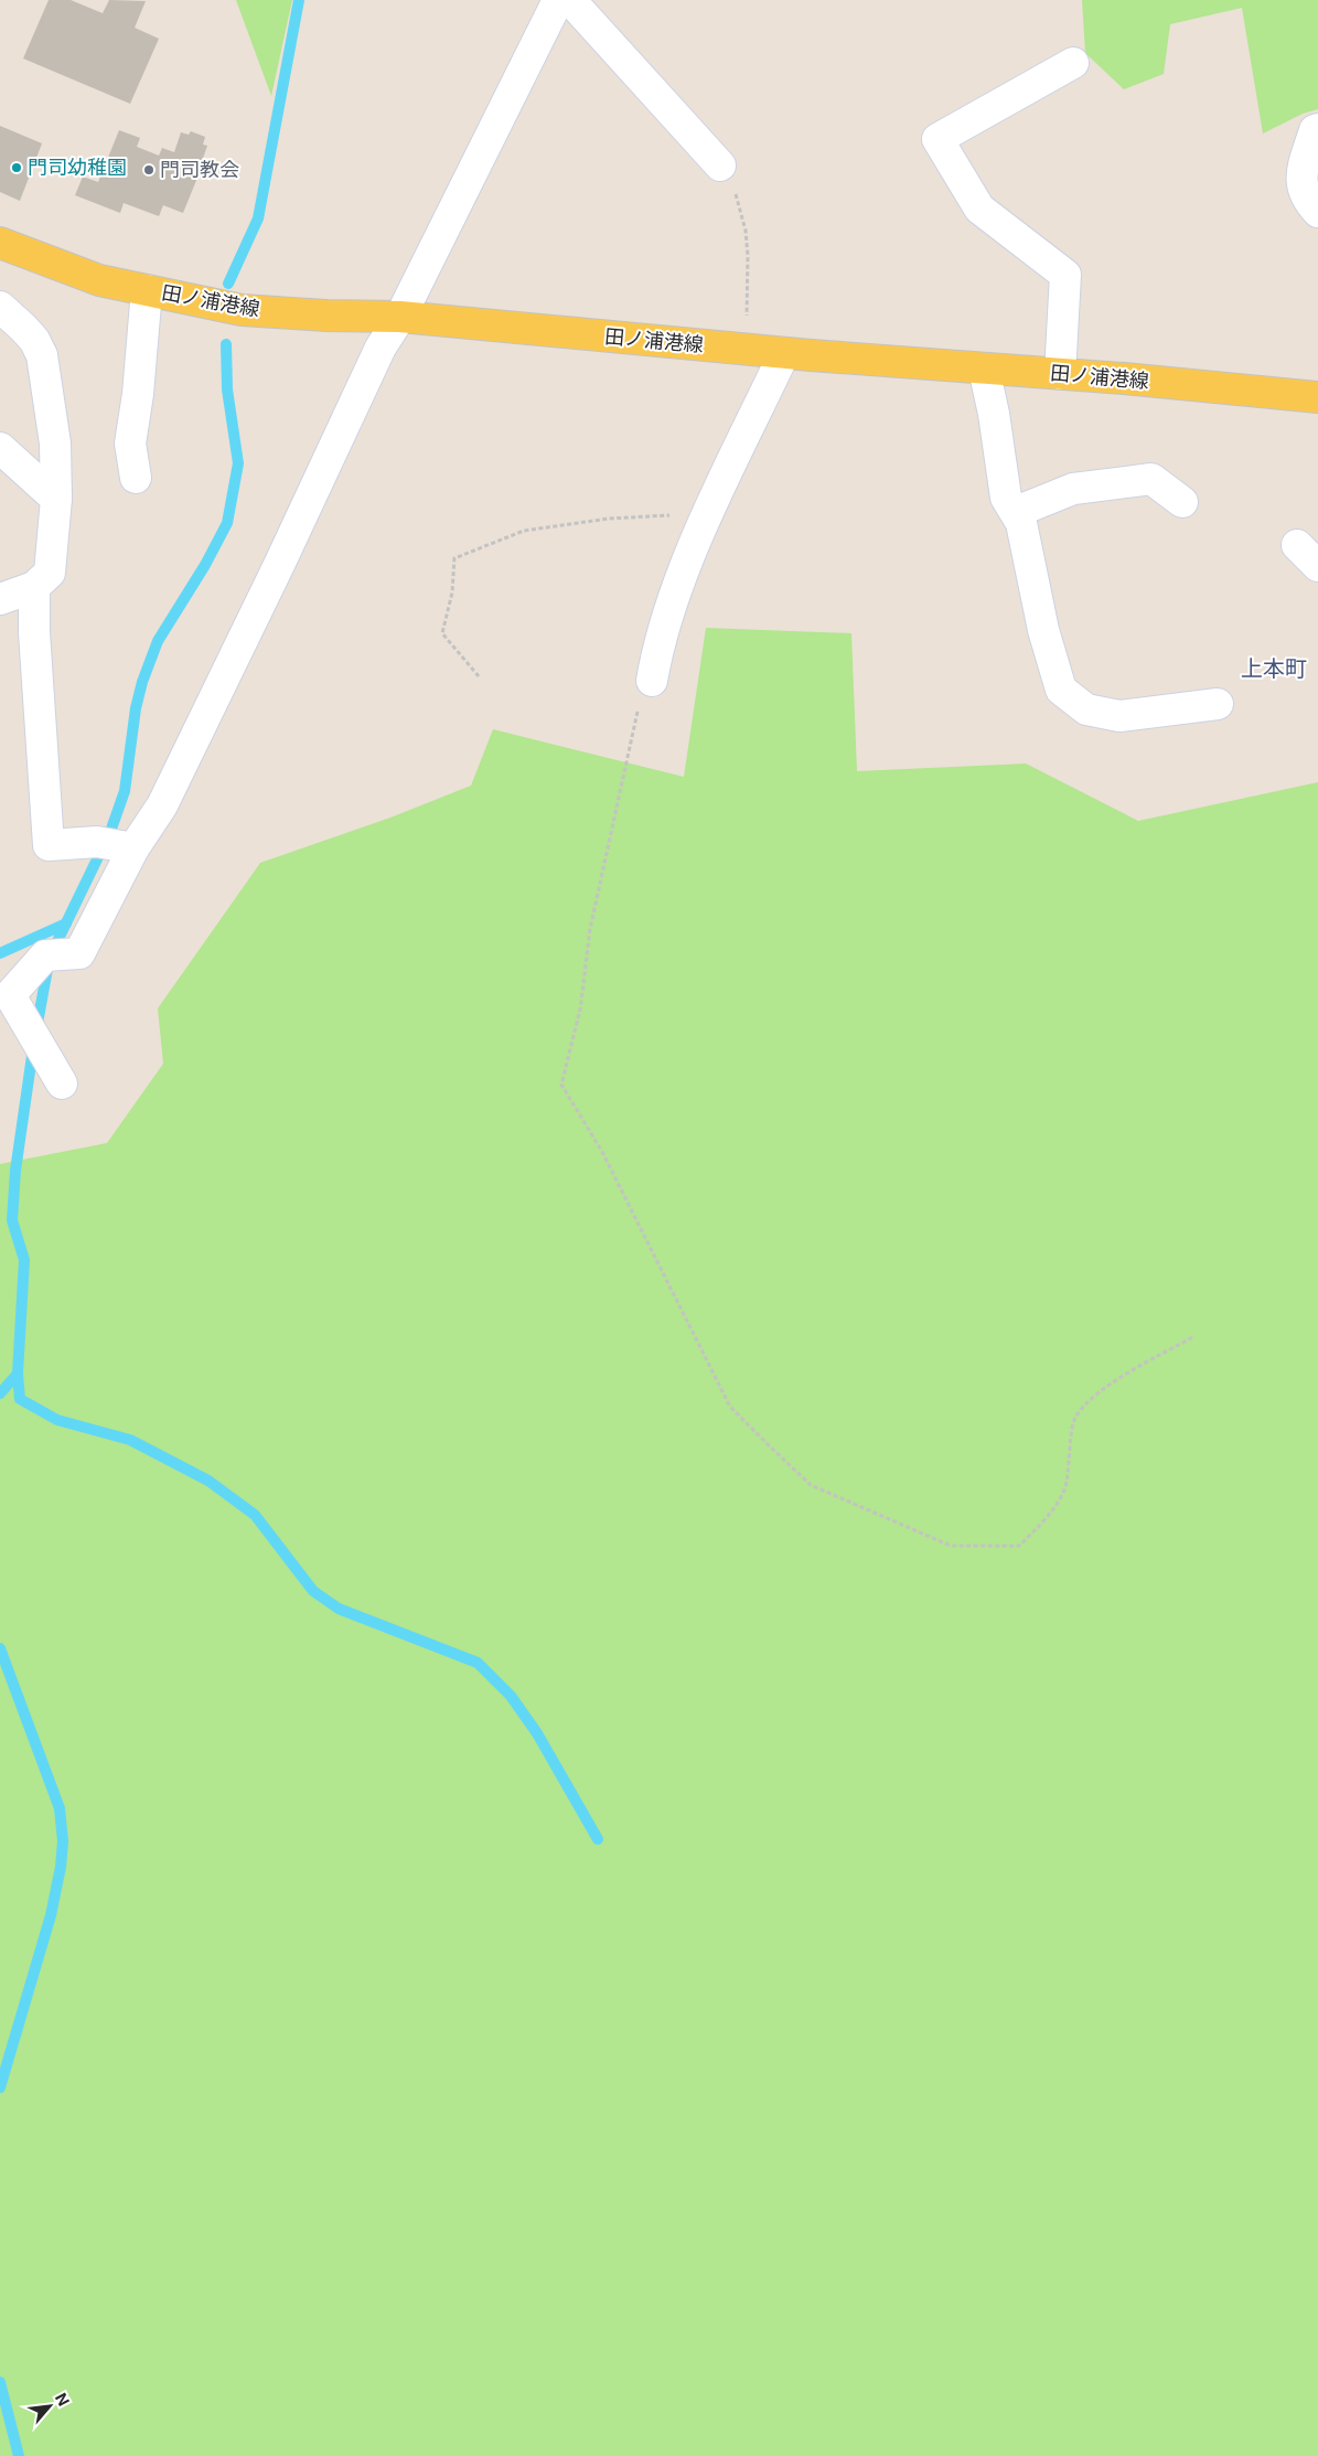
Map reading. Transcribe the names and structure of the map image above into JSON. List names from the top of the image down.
{
  "streets": {
    "main road": ["田ノ浦港線"]
  },
  "districts": ["上本町"],
  "places": ["門司幼稚園", "門司教会"],
  "north": "top right"
}
